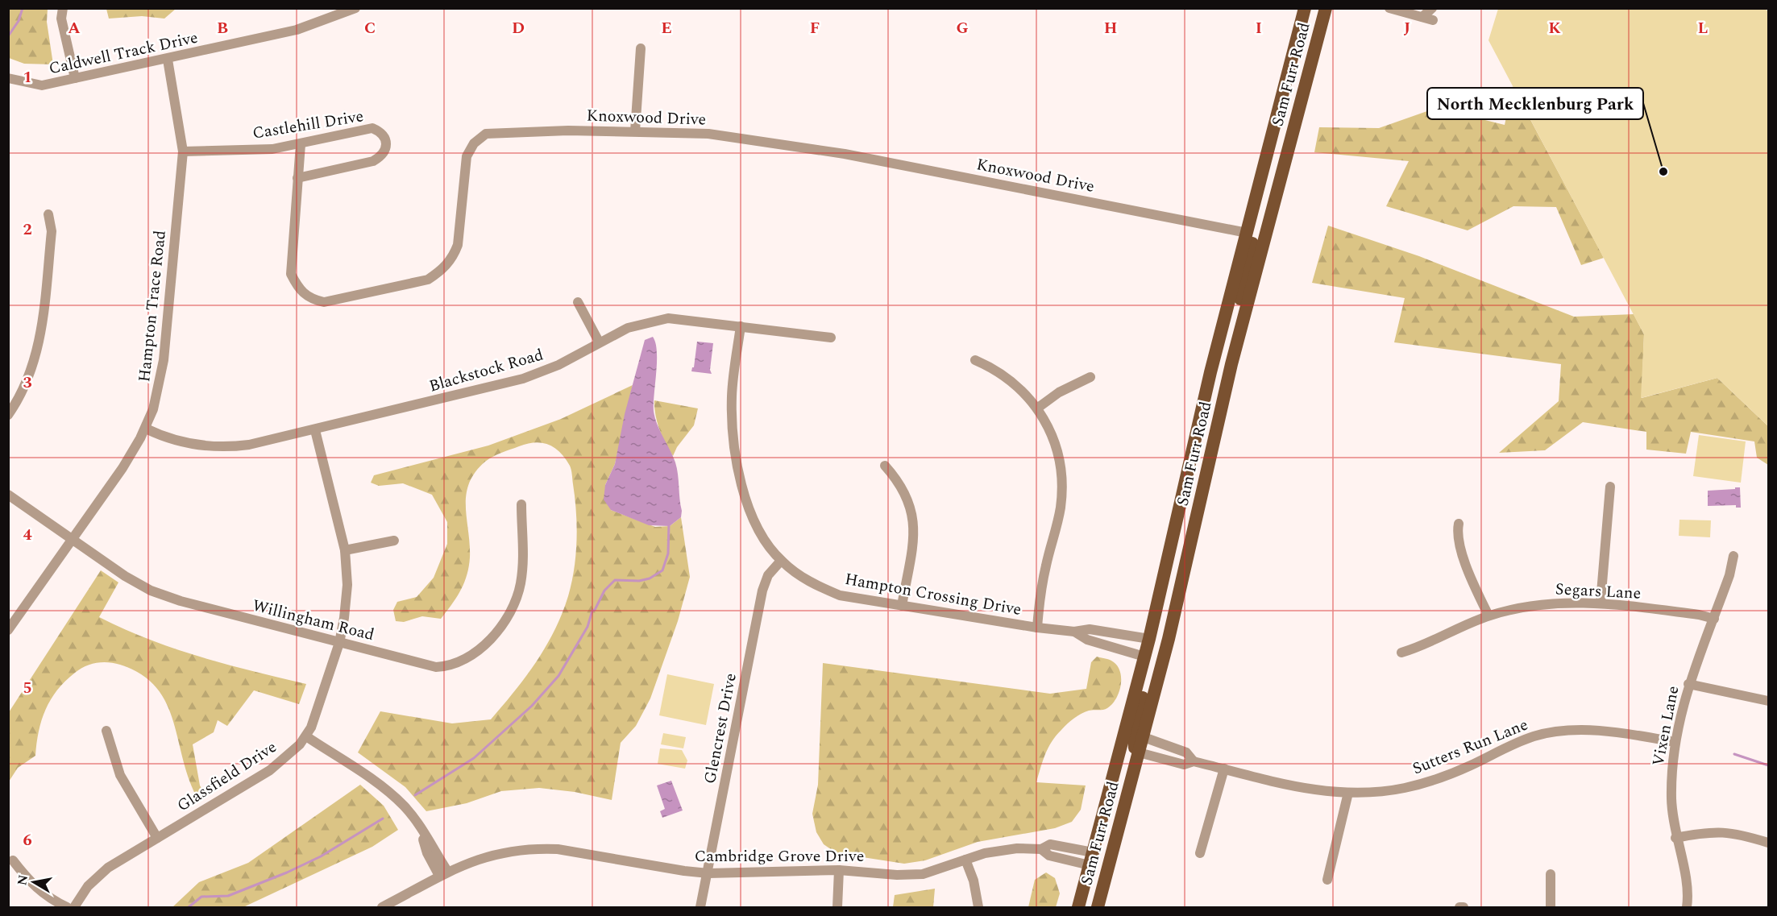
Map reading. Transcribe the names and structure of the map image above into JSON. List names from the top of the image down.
{
  "streets": {
    "main road": ["Sam Furr Road"],
    "street": [
      "Caldwell Track Drive",
      "Knoxwood Drive",
      "Castlehill Drive",
      "Hampton Trace Road",
      "Blackstock Road",
      "Segars Lane",
      "Hampton Crossing Drive",
      "Willingham Road",
      "Vixen Lane",
      "Glencrest Drive",
      "Sutters Run Lane",
      "Glassfield Drive",
      "Cambridge Grove Drive"
    ]
  },
  "crossings": [
    ["Caldwell Track Drive", "Hampton Trace Road"],
    ["Sam Furr Road", "Knoxwood Drive"],
    ["Sam Furr Road", "Hampton Crossing Drive"],
    ["Sam Furr Road", "Sutters Run Lane"],
    ["Sam Furr Road", "Cambridge Grove Drive"],
    ["Knoxwood Drive", "Castlehill Drive"],
    ["Castlehill Drive", "Hampton Trace Road"],
    ["Hampton Trace Road", "Blackstock Road"],
    ["Hampton Trace Road", "Willingham Road"],
    ["Blackstock Road", "Hampton Crossing Drive"],
    ["Blackstock Road", "Glassfield Drive"],
    ["Segars Lane", "Vixen Lane"],
    ["Hampton Crossing Drive", "Glencrest Drive"],
    ["Willingham Road", "Glassfield Drive"],
    ["Vixen Lane", "Sutters Run Lane"],
    ["Glencrest Drive", "Cambridge Grove Drive"]
  ],
  "places": ["North Mecklenburg Park"],
  "north": "left",
  "grid": {
    "columns": [
      "A",
      "B",
      "C",
      "D",
      "E",
      "F",
      "G",
      "H",
      "I",
      "J",
      "K",
      "L"
    ],
    "rows": [
      "1",
      "2",
      "3",
      "4",
      "5",
      "6"
    ]
  }
}
